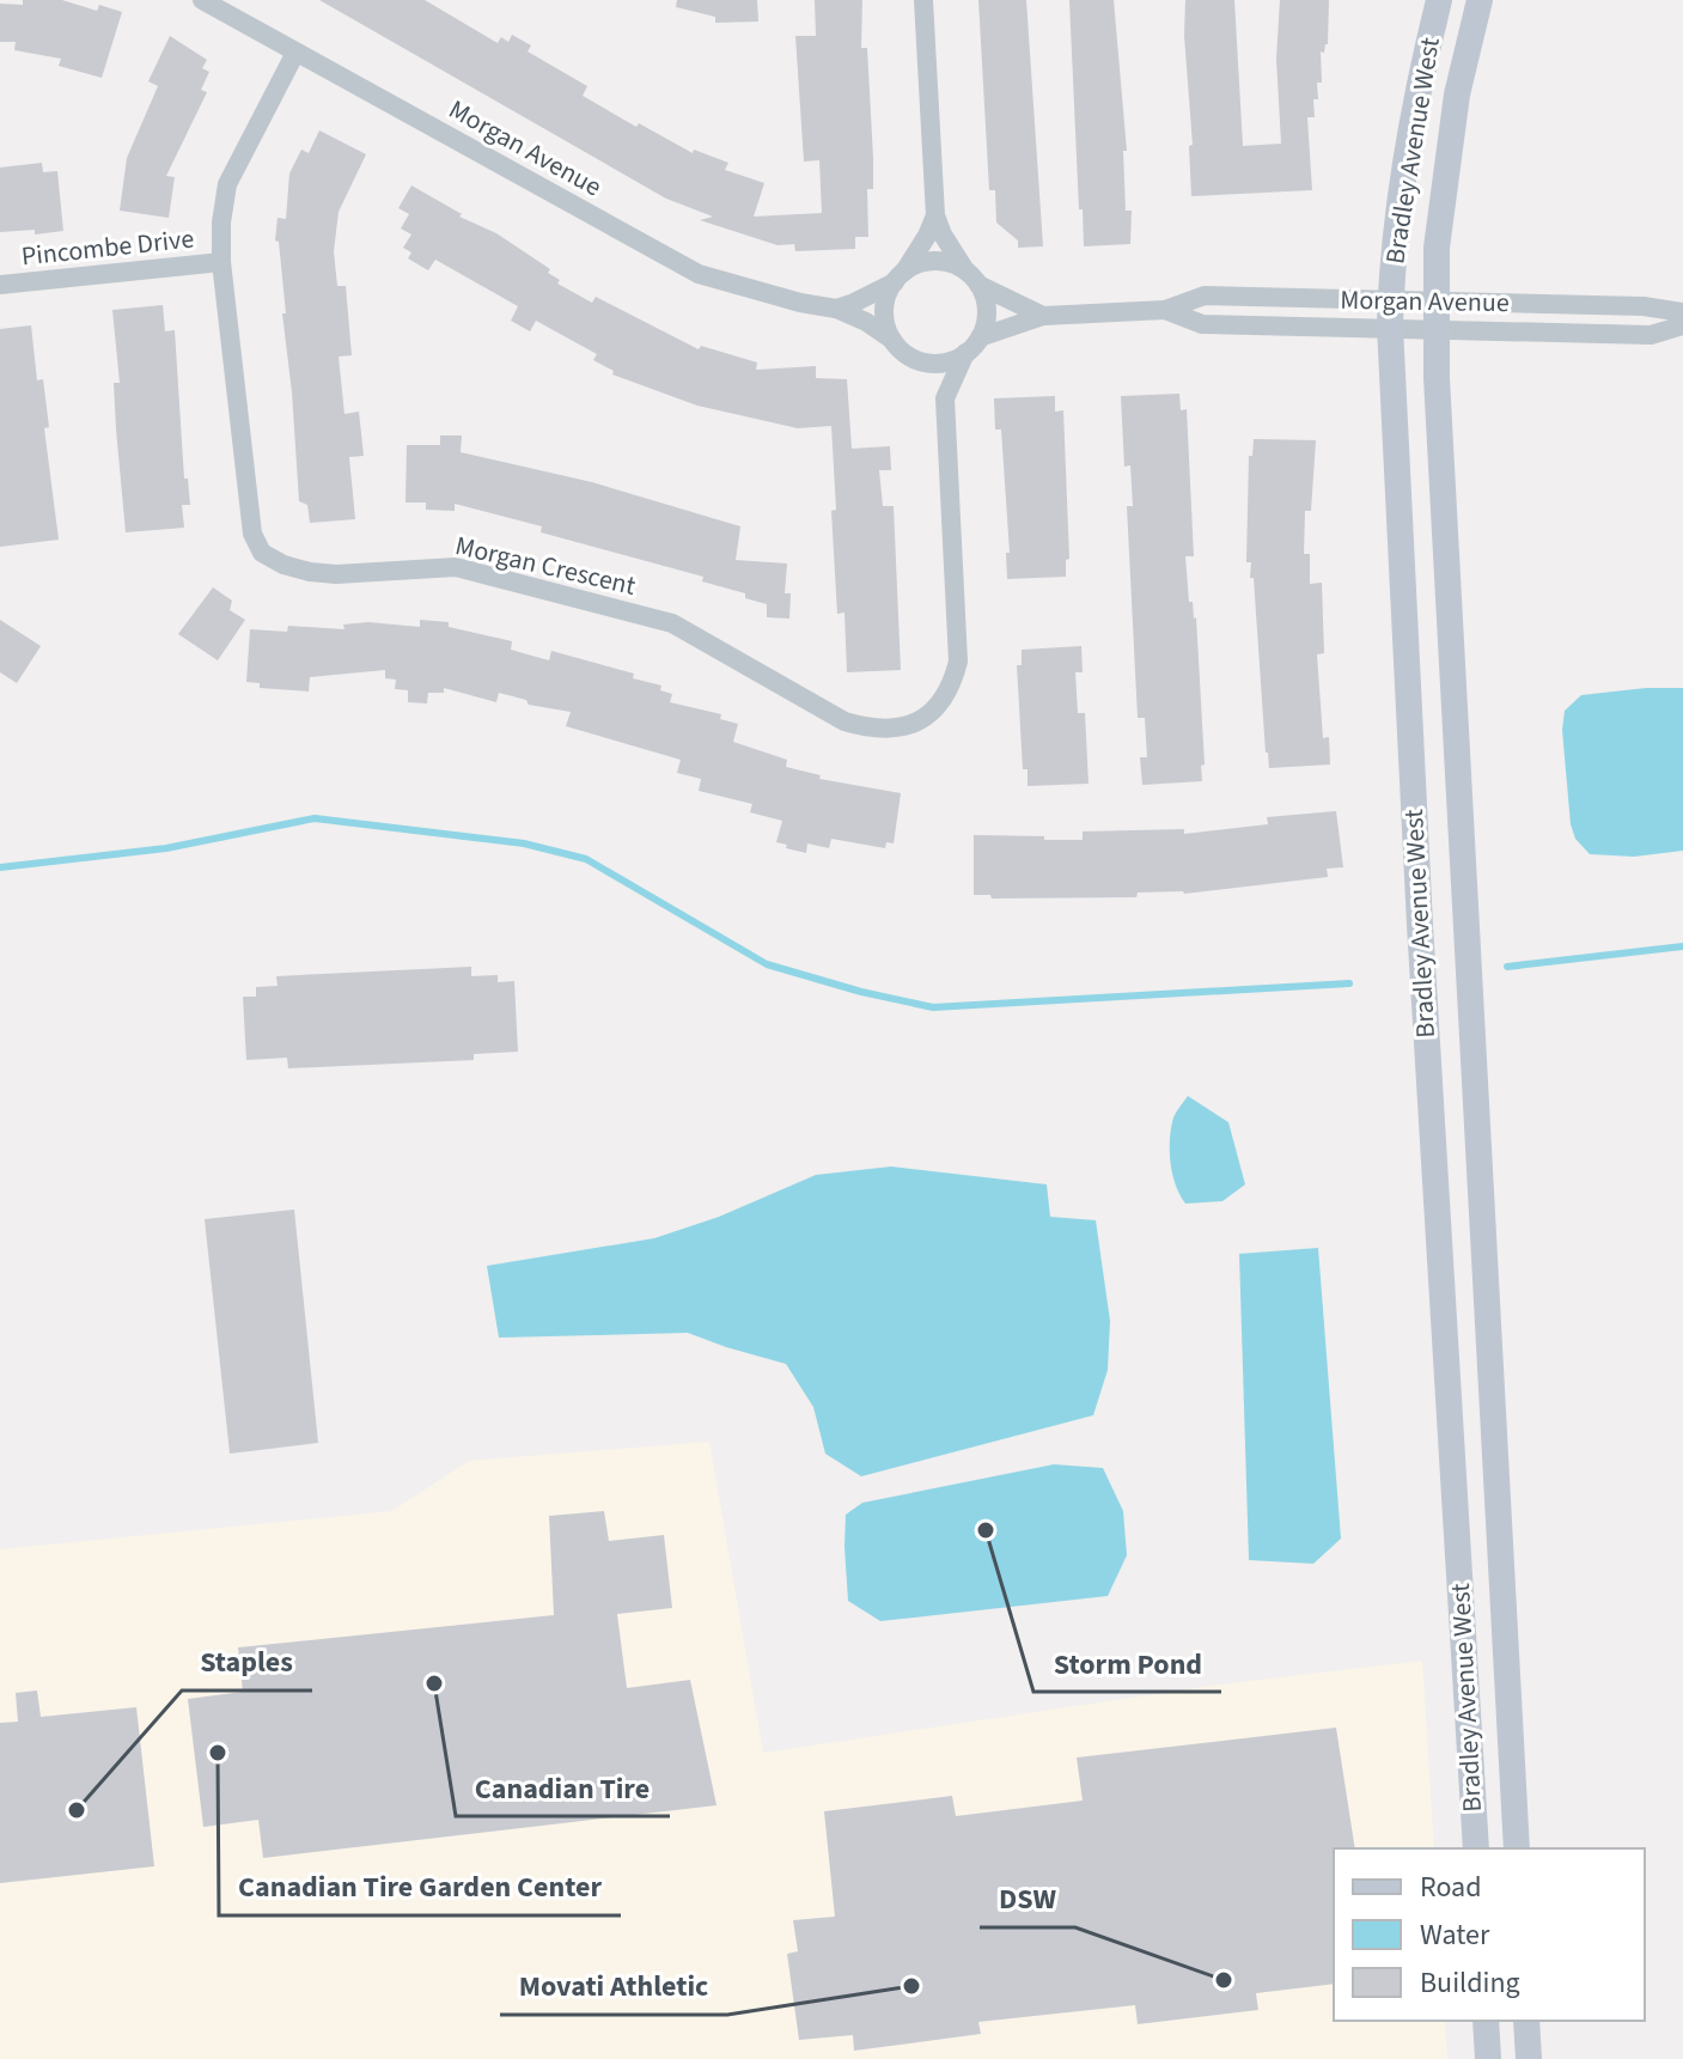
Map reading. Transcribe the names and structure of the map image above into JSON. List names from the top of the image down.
{
  "streets": {
    "main road": ["Bradley Avenue West"],
    "street": ["Morgan Avenue", "Pincombe Drive", "Morgan Crescent"]
  },
  "crossings": [
    ["Morgan Avenue", "Bradley Avenue West"],
    ["Morgan Avenue", "Morgan Crescent"],
    ["Pincombe Drive", "Morgan Crescent"]
  ],
  "places": [
    "Storm Pond",
    "Canadian Tire",
    "Canadian Tire Garden Center",
    "Staples",
    "DSW",
    "Movati Athletic"
  ],
  "legend": ["Road", "Water", "Building"]
}
